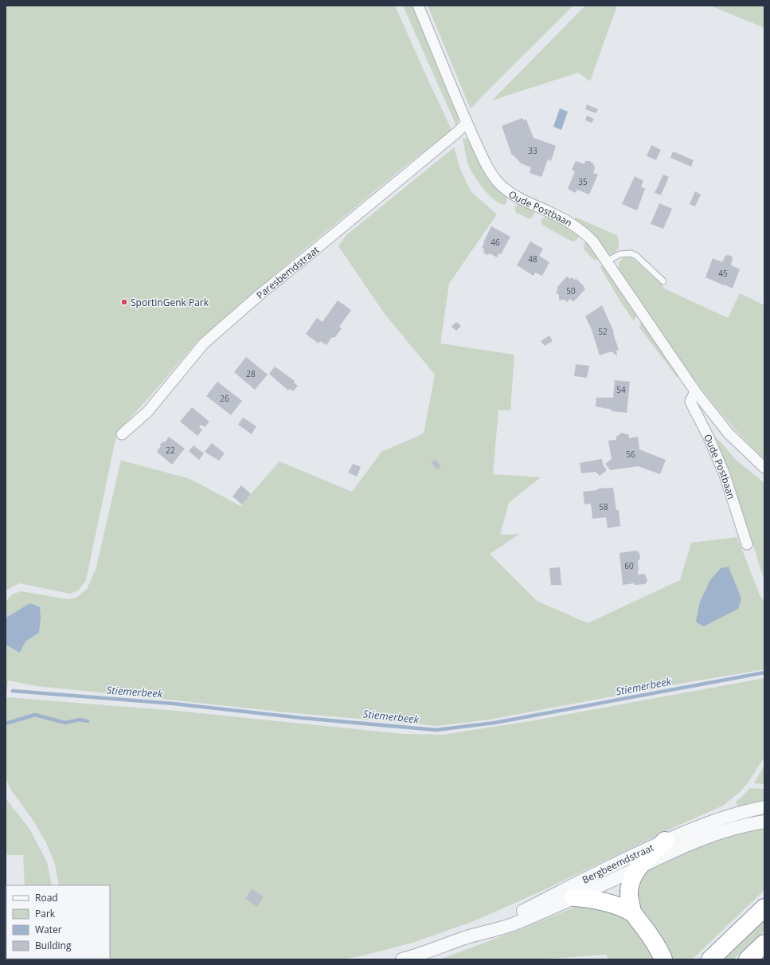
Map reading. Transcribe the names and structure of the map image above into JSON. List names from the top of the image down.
{
  "streets": {
    "street": ["Oude Postbaan", "Paresbemdstraat", "Bergbeemdstraat"]
  },
  "crossings": [
    ["Oude Postbaan", "Paresbemdstraat"]
  ],
  "water": ["Stiemerbeek"],
  "places": ["SportinGenk Park"],
  "house_numbers": [
    "33",
    "35",
    "46",
    "48",
    "45",
    "50",
    "52",
    "28",
    "54",
    "26",
    "22",
    "56",
    "58",
    "60"
  ],
  "legend": [
    "Road",
    "Park",
    "Water",
    "Building"
  ]
}
